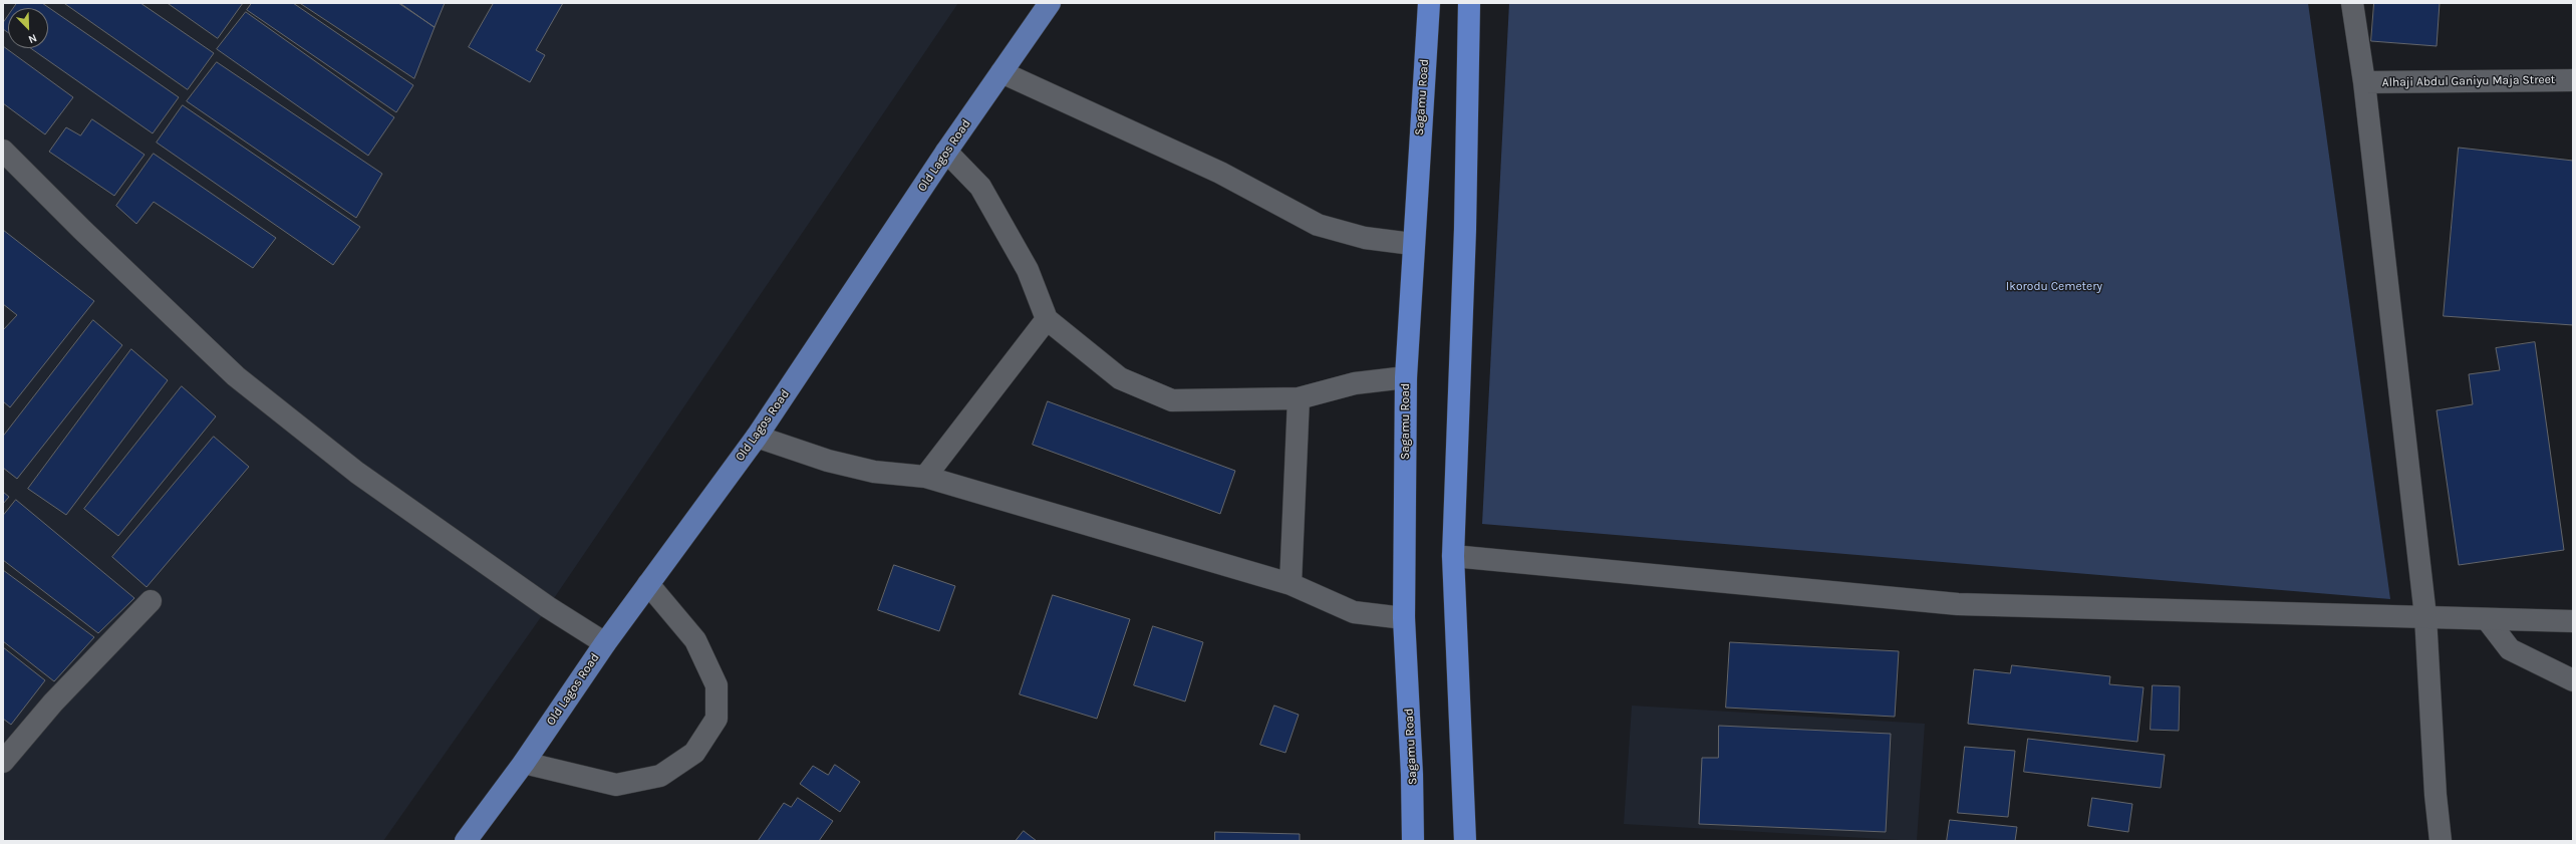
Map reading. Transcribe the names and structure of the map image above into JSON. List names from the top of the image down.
{
  "streets": {
    "highway": ["Sagamu Road"],
    "main road": ["Old Lagos Road"],
    "street": ["Alhaji Abdul Ganiyu Maja Street"]
  },
  "parks": ["Ikorodu Cemetery"],
  "north": "bottom right"
}
